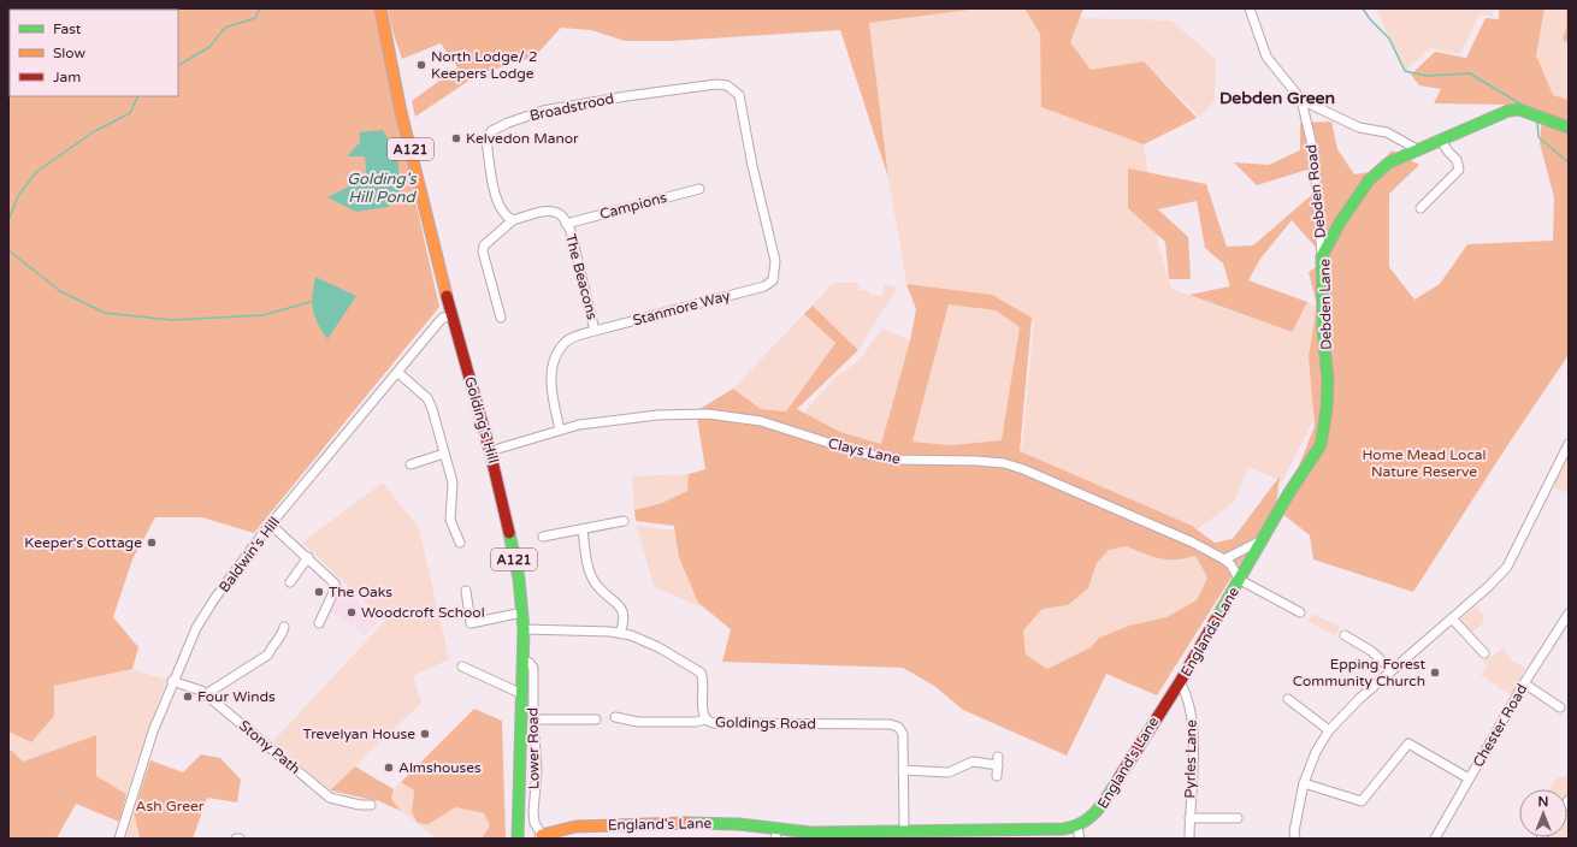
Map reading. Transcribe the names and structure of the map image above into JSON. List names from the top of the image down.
{
  "streets": {
    "street": [
      "Broadstrood",
      "A121",
      "Debden Road",
      "Campions",
      "The Beacons",
      "Debden Lane",
      "Stanmore Way",
      "Golding's Hill",
      "Clays Lane",
      "Baldwin's Hill",
      "Englands Lane",
      "Goldings Road",
      "Chester Road",
      "Stony Path",
      "Lower Road",
      "Pyrles Lane",
      "England's Lane"
    ]
  },
  "crossings": [
    ["Broadstrood", "Stanmore Way"],
    ["Debden Road", "Debden Lane"],
    ["Campions", "The Beacons"],
    ["The Beacons", "Stanmore Way"],
    ["Debden Lane", "Clays Lane"],
    ["Debden Lane", "Englands Lane"],
    ["Stanmore Way", "Clays Lane"],
    ["Golding's Hill", "Clays Lane"],
    ["Golding's Hill", "Baldwin's Hill"],
    ["Golding's Hill", "Goldings Road"],
    ["Golding's Hill", "Lower Road"],
    ["Clays Lane", "Englands Lane"],
    ["Baldwin's Hill", "Stony Path"],
    ["Englands Lane", "Pyrles Lane"],
    ["Englands Lane", "England's Lane"],
    ["Goldings Road", "England's Lane"],
    ["Lower Road", "England's Lane"],
    ["Pyrles Lane", "England's Lane"]
  ],
  "districts": ["Debden Green"],
  "water": ["Golding's Hill Pond"],
  "parks": ["Home Mead Local Nature Reserve", "Ash Greer"],
  "places": [
    "North Lodge/ 2 Keepers Lodge",
    "Kelvedon Manor",
    "Keeper's Cottage",
    "The Oaks",
    "Woodcroft School",
    "Epping Forest Community Church",
    "Four Winds",
    "Trevelyan House",
    "Almshouses"
  ],
  "legend": ["Fast", "Slow", "Jam"],
  "north": "top"
}
